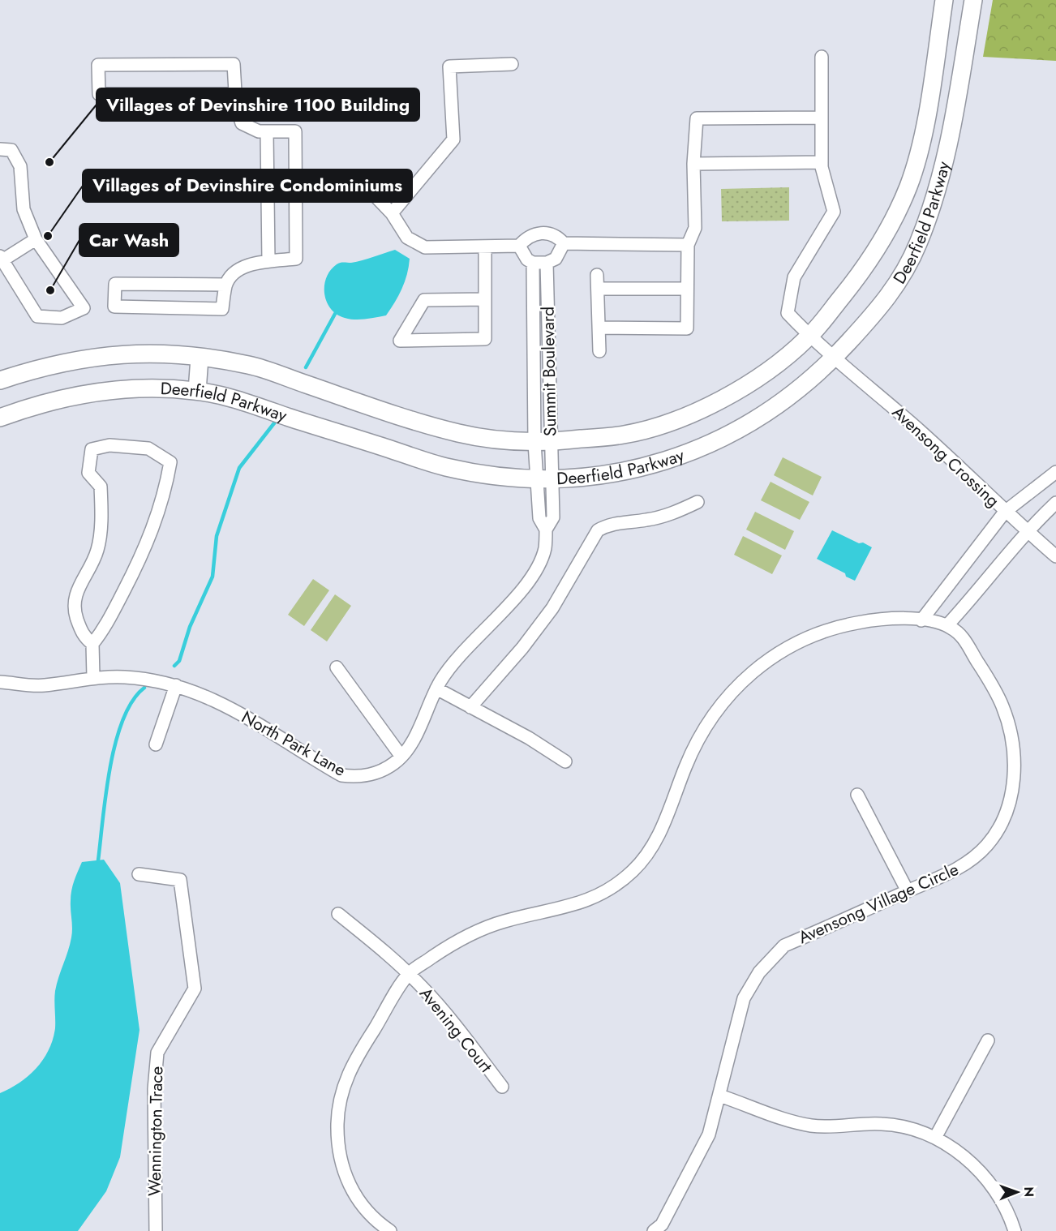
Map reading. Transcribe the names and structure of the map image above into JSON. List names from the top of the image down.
{
  "streets": {
    "main road": ["Deerfield Parkway"],
    "street": [
      "Summit Boulevard",
      "Avensong Crossing",
      "North Park Lane",
      "Avensong Village Circle",
      "Avening Court",
      "Wennington Trace"
    ]
  },
  "crossings": [
    ["Deerfield Parkway", "Summit Boulevard"],
    ["Deerfield Parkway", "Avensong Crossing"],
    ["Deerfield Parkway", "North Park Lane"],
    ["Summit Boulevard", "North Park Lane"]
  ],
  "places": ["Villages of Devinshire 1100 Building", "Villages of Devinshire Condominiums", "Car Wash"],
  "north": "right"
}
